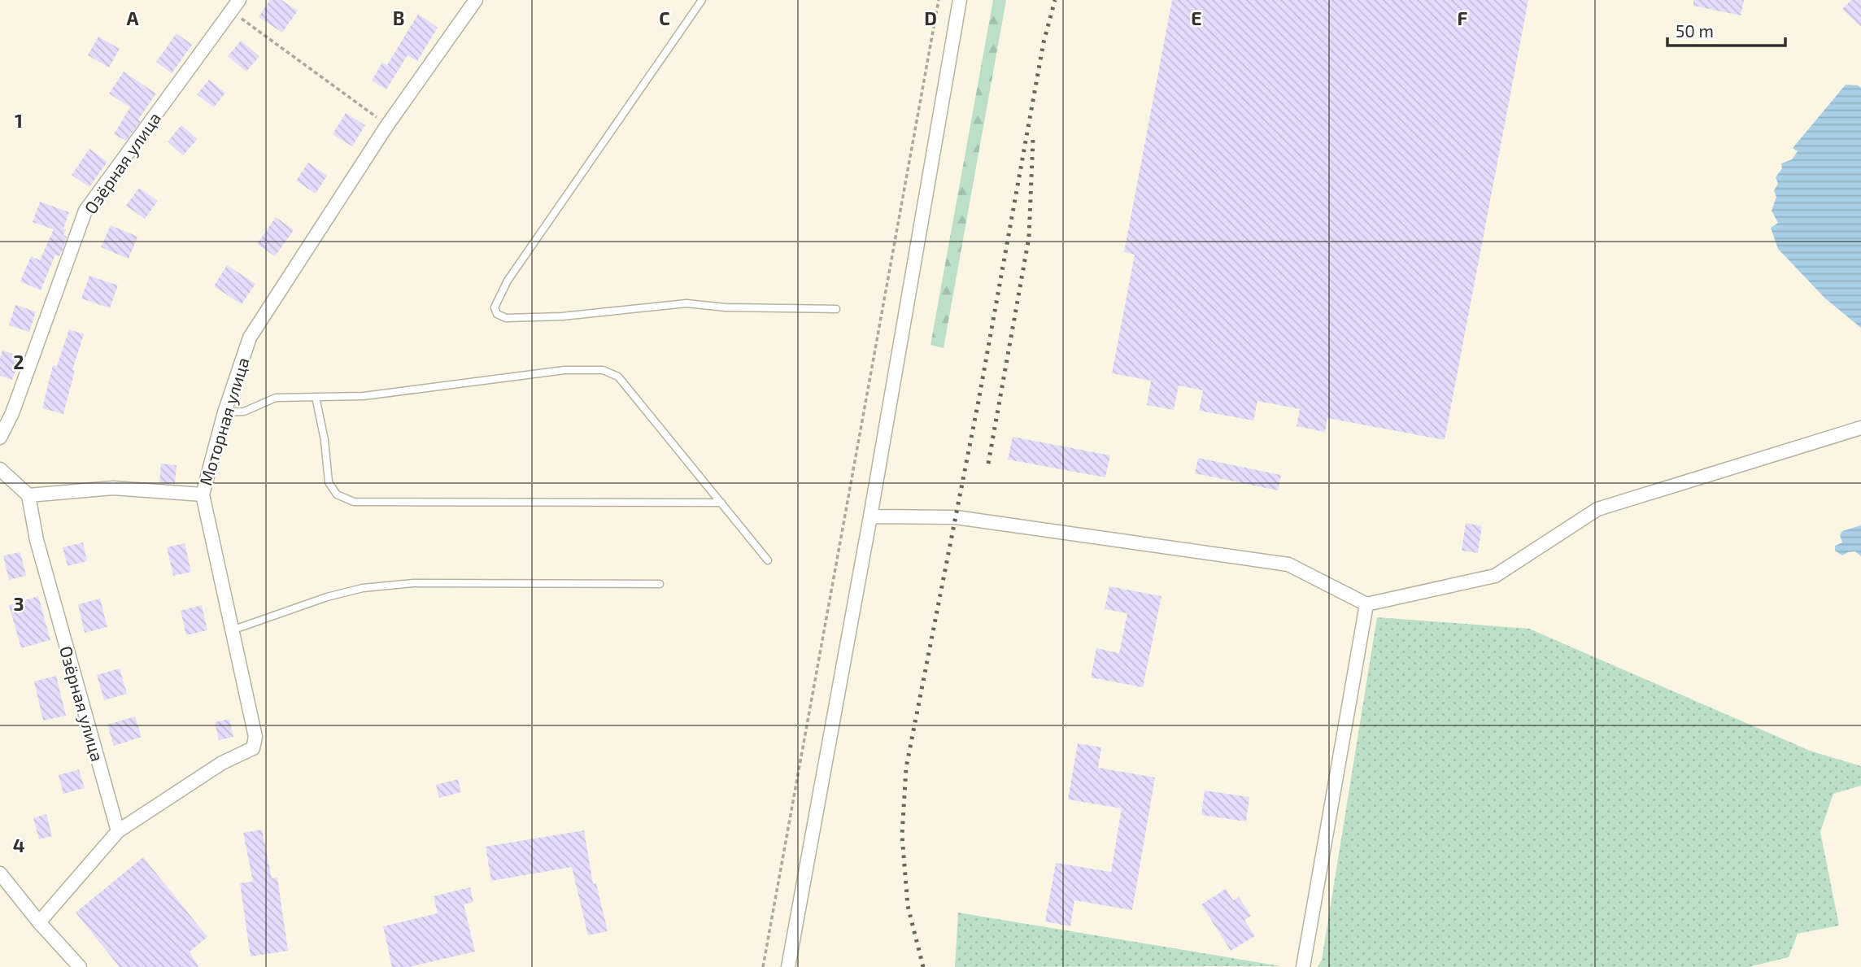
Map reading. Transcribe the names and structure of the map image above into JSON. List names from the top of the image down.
{
  "streets": {
    "street": ["Озёрная улица", "Моторная улица"]
  },
  "crossings": [
    ["Озёрная улица", "Моторная улица"]
  ],
  "scale_bar": "50 m",
  "grid": {
    "columns": [
      "A",
      "B",
      "C",
      "D",
      "E",
      "F"
    ],
    "rows": [
      "1",
      "2",
      "3",
      "4"
    ]
  }
}
